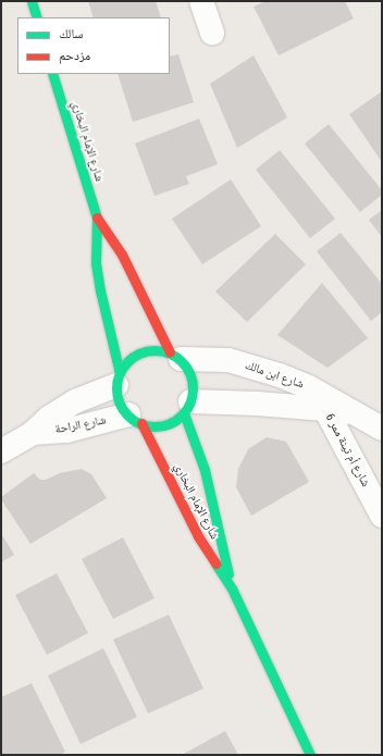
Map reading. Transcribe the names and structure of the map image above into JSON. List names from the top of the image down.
{
  "streets": {
    "street": [
      "شارع الإمام البخاري",
      "شارع ابن مالك",
      "شارع الراحة",
      "شارع أم تينة ممر 6"
    ]
  },
  "crossings": [
    ["شارع الإمام البخاري", "شارع ابن مالك"],
    ["شارع الإمام البخاري", "شارع الراحة"],
    ["شارع ابن مالك", "شارع الراحة"],
    ["شارع ابن مالك", "شارع أم تينة ممر 6"]
  ],
  "legend": ["سالك", "مزدحم"]
}
